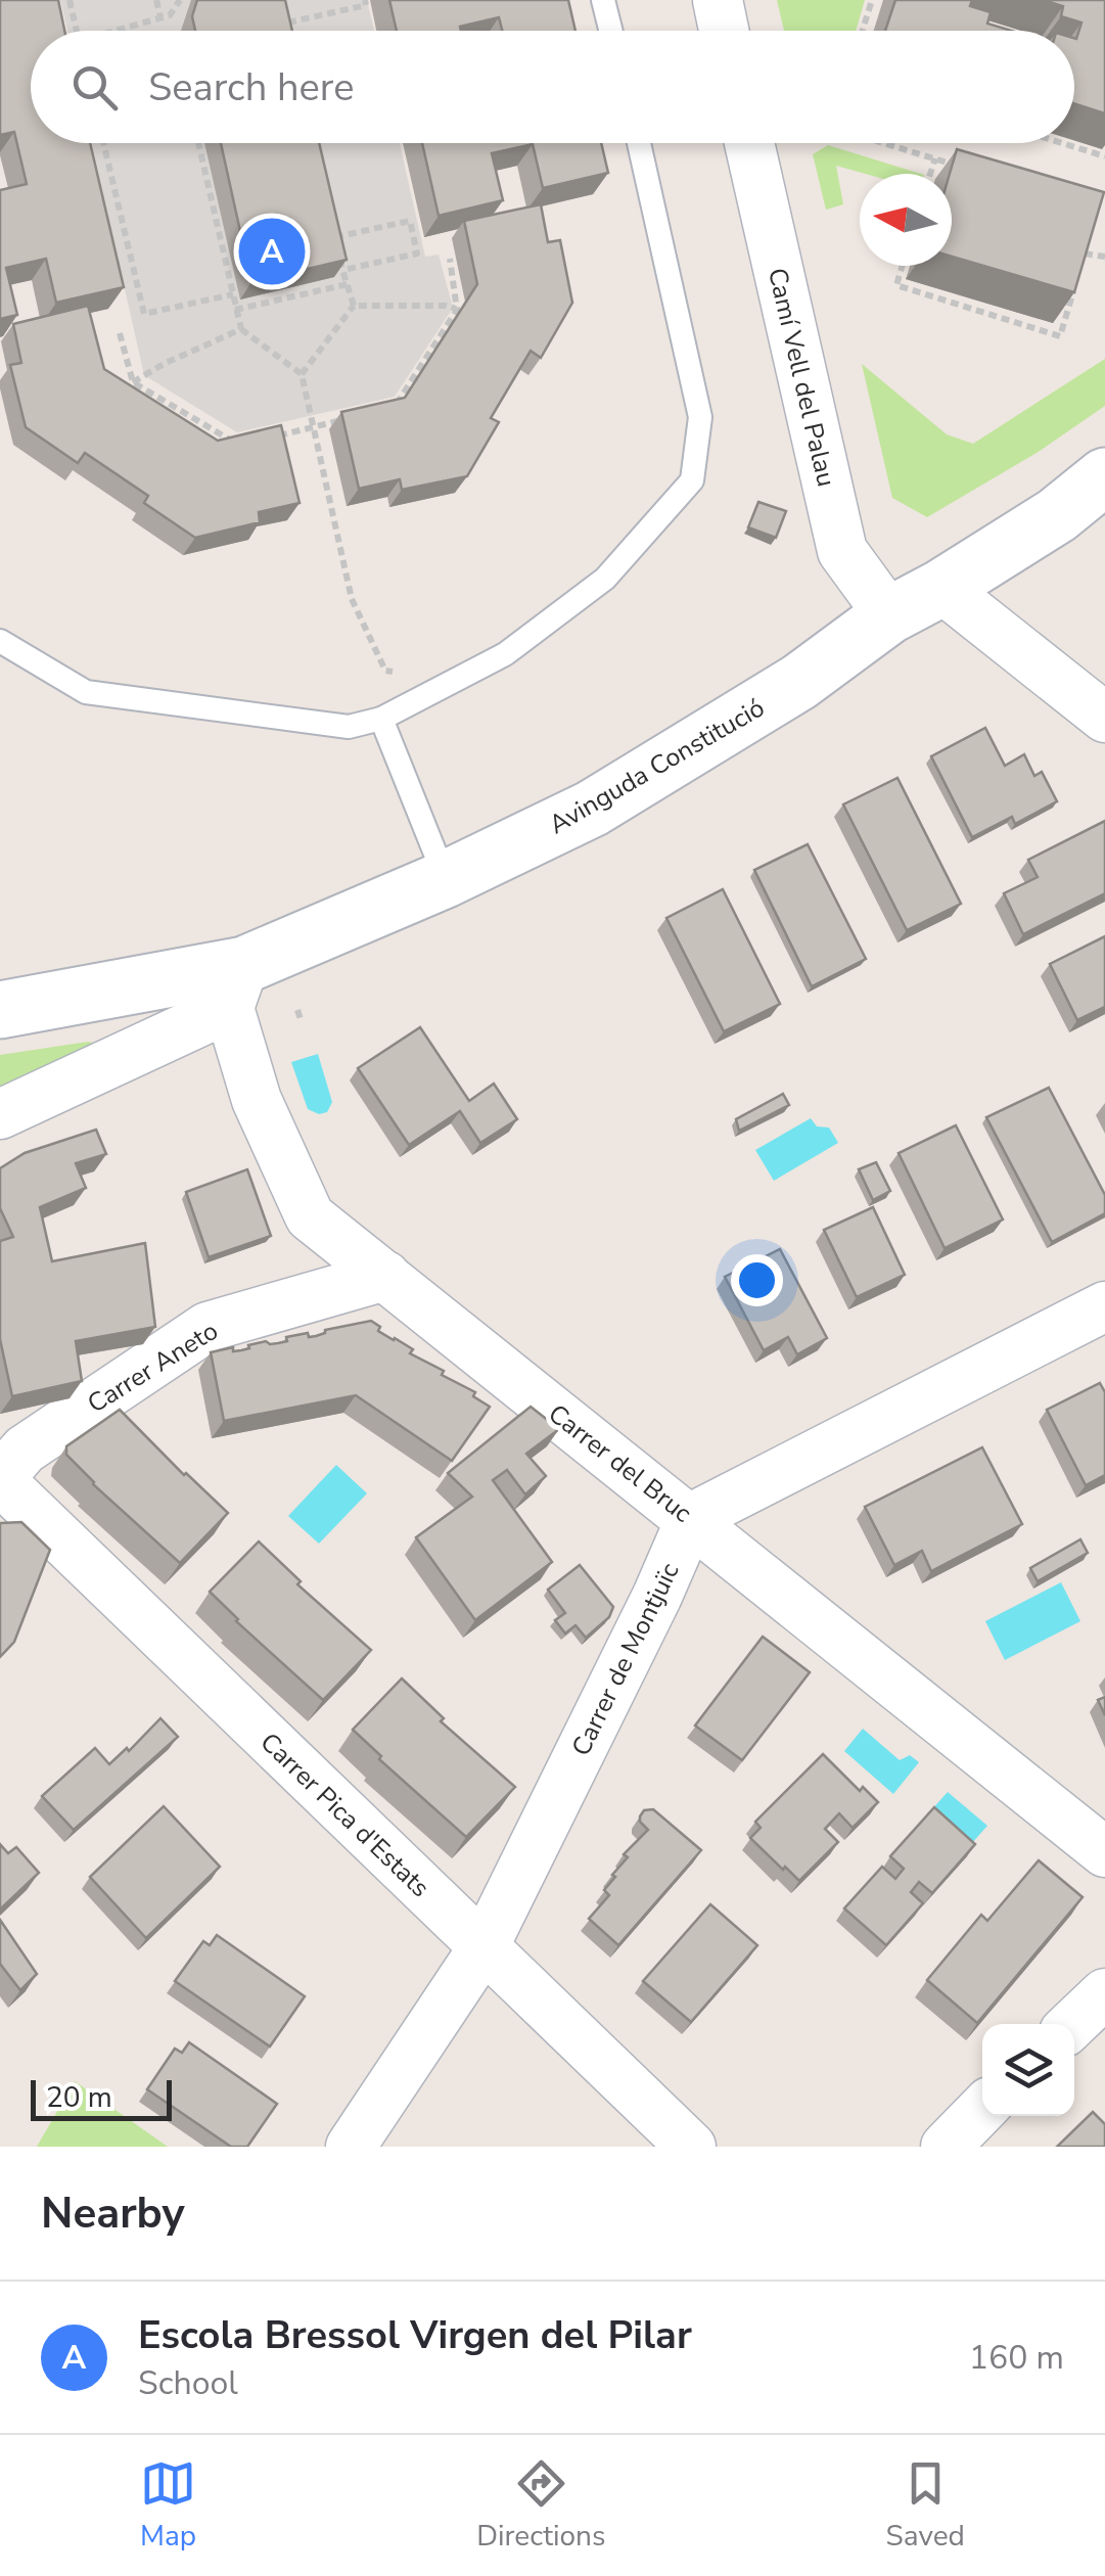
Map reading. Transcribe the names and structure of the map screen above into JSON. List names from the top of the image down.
{
  "streets": {
    "street": [
      "Camí Vell del Palau",
      "Avinguda Constitució",
      "Carrer Aneto",
      "Carrer del Bruc",
      "Carrer de Montjuïc",
      "Carrer Pica d'Estats"
    ]
  },
  "crossings": [
    ["Camí Vell del Palau", "Avinguda Constitució"],
    ["Avinguda Constitució", "Carrer del Bruc"],
    ["Carrer Aneto", "Carrer del Bruc"],
    ["Carrer Aneto", "Carrer Pica d'Estats"],
    ["Carrer del Bruc", "Carrer de Montjuïc"],
    ["Carrer de Montjuïc", "Carrer Pica d'Estats"]
  ],
  "scale_bar": "20 m",
  "north": "left",
  "page": {
    "search": "Search here",
    "pins": "A",
    "scale": "20 m",
    "heading": "Nearby",
    "list": [
      {
        "mark": "A",
        "name": "Escola Bressol Virgen del Pilar",
        "note": "School",
        "value": "160 m"
      }
    ],
    "nav": ["Map", "Directions", "Saved"]
  }
}
